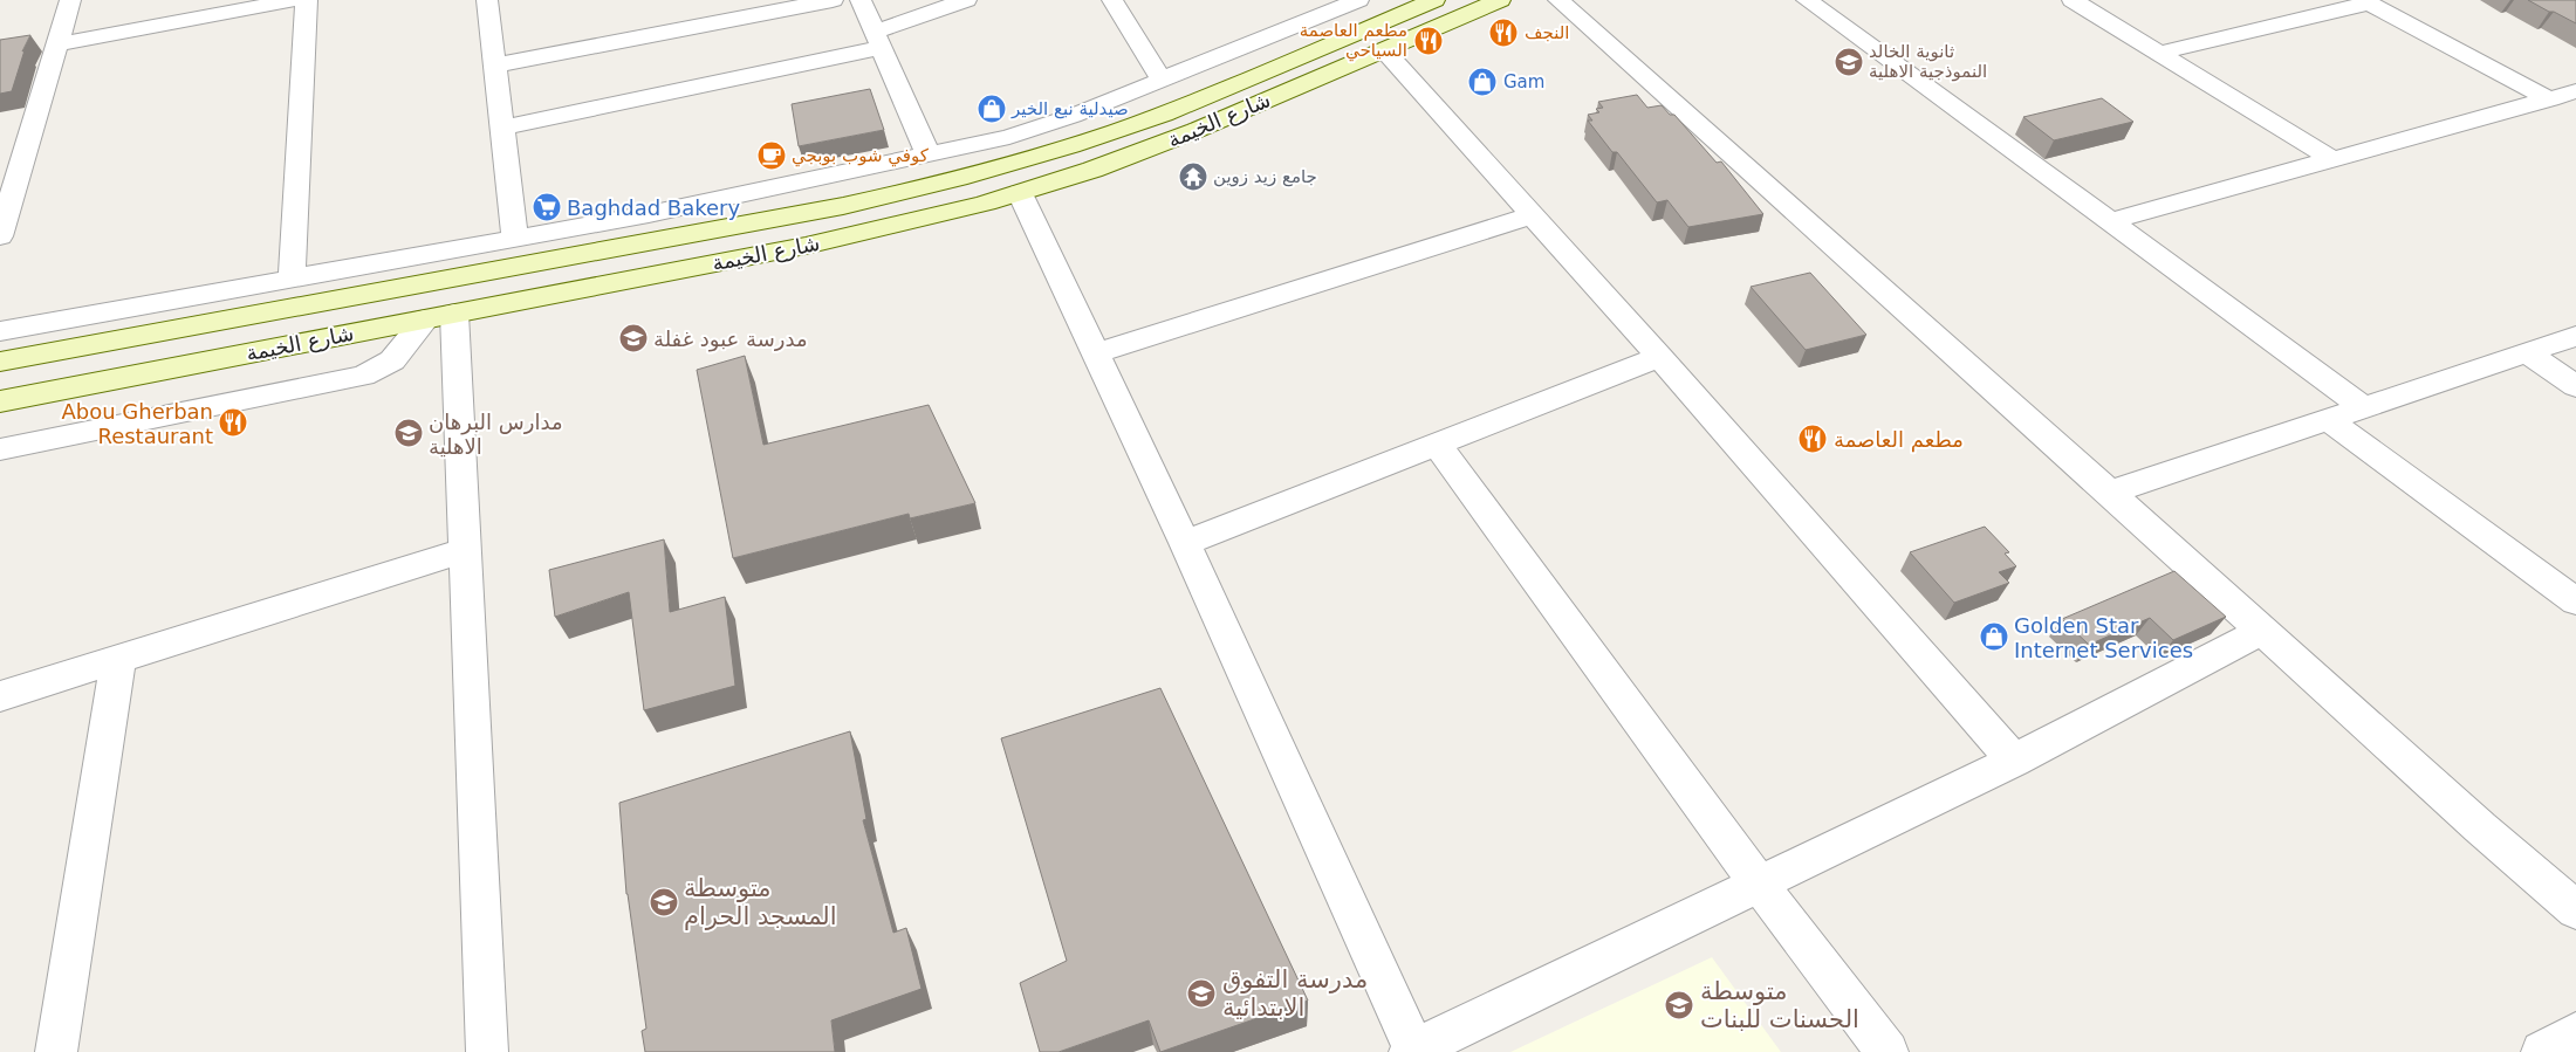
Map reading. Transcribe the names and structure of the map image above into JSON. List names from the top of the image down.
{
  "streets": {
    "street": ["شارع الخيمة"]
  },
  "places": {
    "restaurant": [
      "النجف",
      "مطعم العاصمة السياحي",
      "Abou Gherban Restaurant",
      "مطعم العاصمة"
    ],
    "school or university": [
      "ثانوية الخالد النموذجية الاهلية",
      "مدرسة عبود غفلة",
      "مدارس البرهان الاهلية",
      "متوسطة المسجد الحرام",
      "مدرسة التفوق الابتدائية",
      "متوسطة الحسنات للبنات"
    ],
    "shop": ["Gam", "صيدلية نبع الخير", "Golden Star Internet Services"],
    "cafe": ["كوفي شوب بوبجي"],
    "temple": ["جامع زيد زوين"],
    "supermarket": ["Baghdad Bakery"]
  }
}
